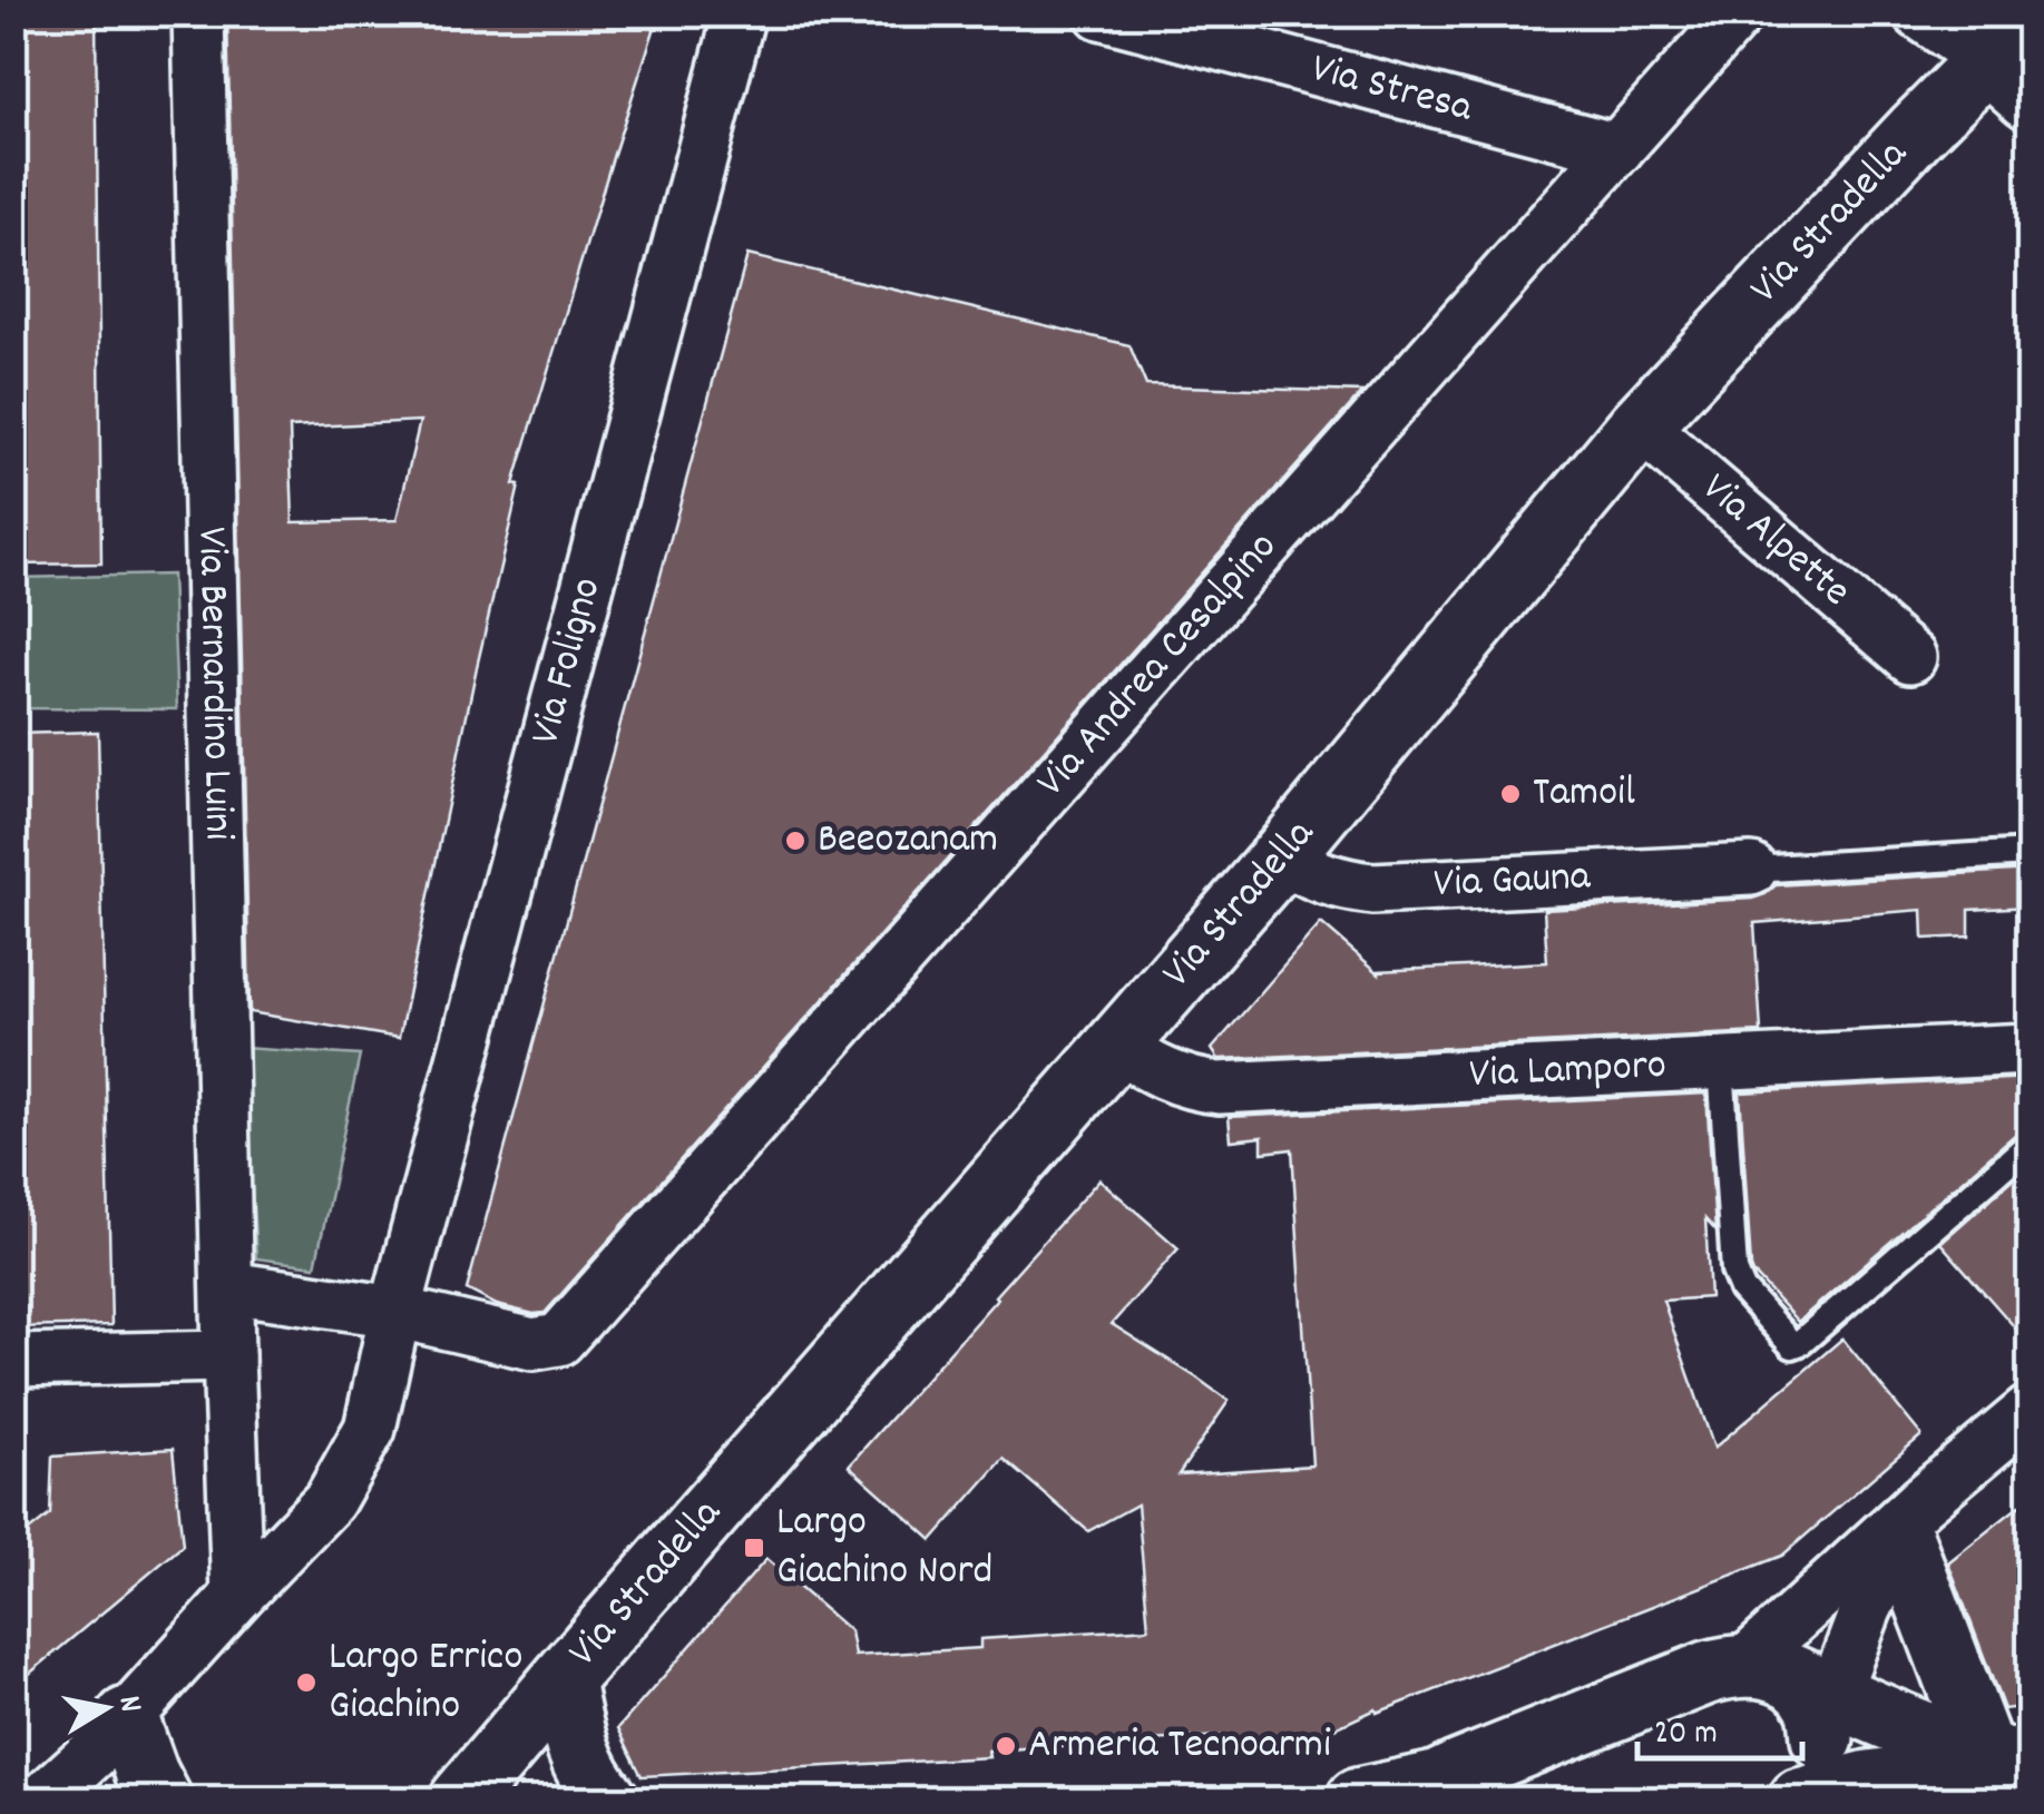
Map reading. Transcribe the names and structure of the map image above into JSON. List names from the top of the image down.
{
  "streets": {
    "street": [
      "Via Stresa",
      "Via Stradella",
      "Via Alpette",
      "Via Foligno",
      "Via Andrea Cesalpino",
      "Via Bernardino Luini",
      "Via Gauna",
      "Via Lamporo"
    ]
  },
  "crossings": [
    ["Via Stresa", "Via Andrea Cesalpino"],
    ["Via Stradella", "Via Alpette"],
    ["Via Stradella", "Via Gauna"],
    ["Via Stradella", "Via Lamporo"],
    ["Via Foligno", "Via Andrea Cesalpino"],
    ["Via Andrea Cesalpino", "Via Bernardino Luini"]
  ],
  "places": {
    "other": [
      "Tamoil",
      "Beeozanam",
      "Largo Errico Giachino",
      "Armeria Tecnoarmi"
    ],
    "transit": ["Largo Giachino Nord"]
  },
  "scale_bar": "20 m",
  "north": "right"
}
